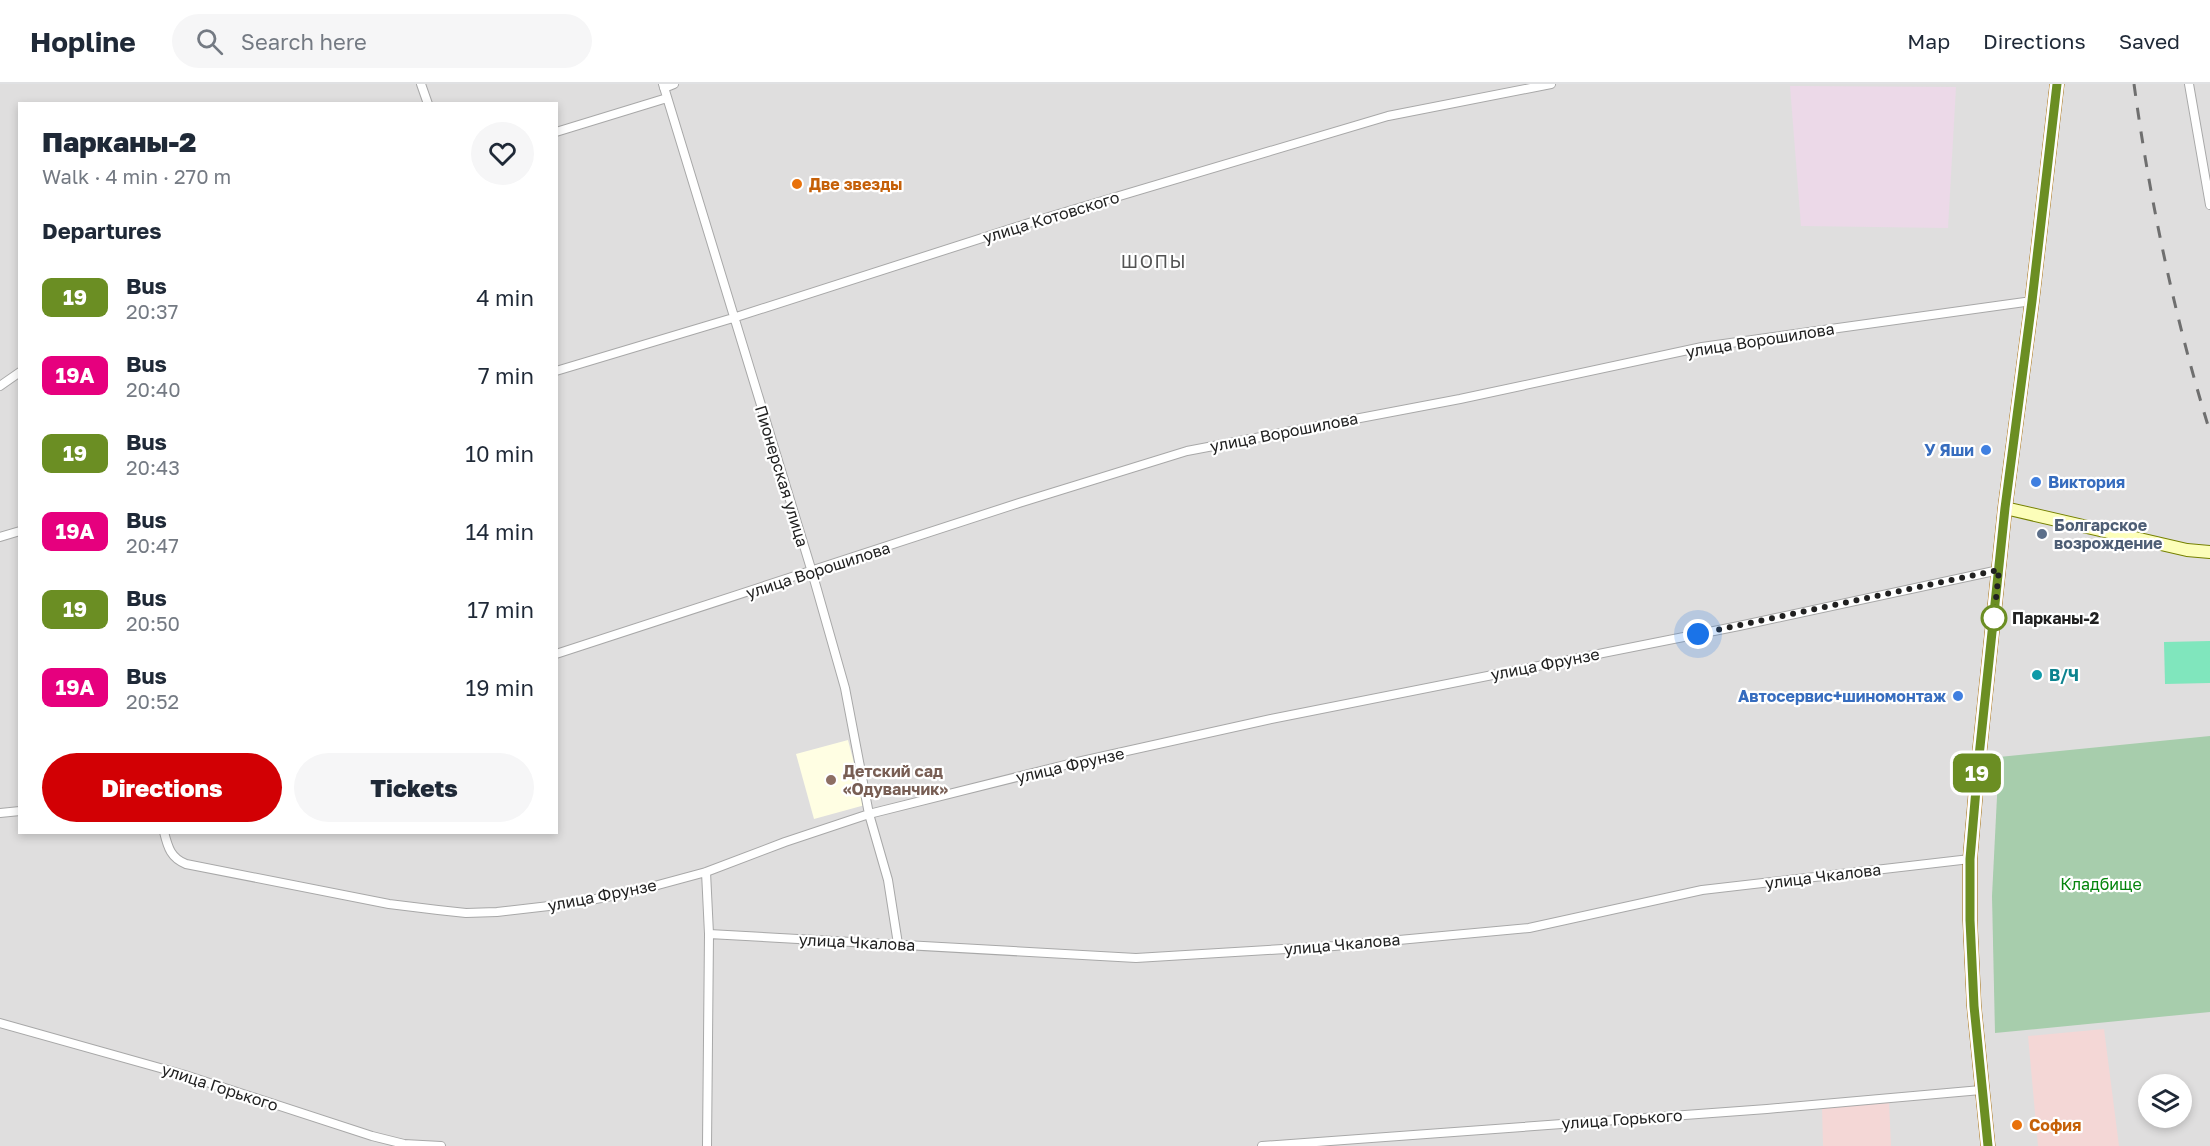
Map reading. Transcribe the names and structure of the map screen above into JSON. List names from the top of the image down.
{
  "streets": {
    "street": [
      "улица Котовского",
      "улица Ворошилова",
      "Пионерская улица",
      "улица Фрунзе",
      "улица Чкалова",
      "улица Горького"
    ]
  },
  "crossings": [
    ["улица Котовского", "Пионерская улица"],
    ["улица Ворошилова", "Пионерская улица"],
    ["Пионерская улица", "улица Фрунзе"],
    ["Пионерская улица", "улица Чкалова"]
  ],
  "districts": ["ШОПЫ"],
  "parks": ["Кладбище"],
  "places": [
    "Две звезды",
    "У Яши",
    "Виктория",
    "Болгарское возрождение",
    "Парканы-2",
    "В/Ч",
    "Автосервис+шиномонтаж",
    "Детский сад «Одуванчик»",
    "София"
  ],
  "lines": ["bus line 19"],
  "page": {
    "header": "Hopline",
    "search": "Search here",
    "nav": ["Map", "Directions", "Saved"],
    "on_map": "19",
    "heading": [
      ["Парканы-2", "Walk · 4 min · 270 m"],
      "Departures"
    ],
    "list": [
      {
        "mark": "19",
        "name": "Bus",
        "note": "20:37",
        "value": "4 min"
      },
      {
        "mark": "19А",
        "name": "Bus",
        "note": "20:40",
        "value": "7 min"
      },
      {
        "mark": "19",
        "name": "Bus",
        "note": "20:43",
        "value": "10 min"
      },
      {
        "mark": "19А",
        "name": "Bus",
        "note": "20:47",
        "value": "14 min"
      },
      {
        "mark": "19",
        "name": "Bus",
        "note": "20:50",
        "value": "17 min"
      },
      {
        "mark": "19А",
        "name": "Bus",
        "note": "20:52",
        "value": "19 min"
      }
    ],
    "buttons": ["Directions", "Tickets"]
  }
}
